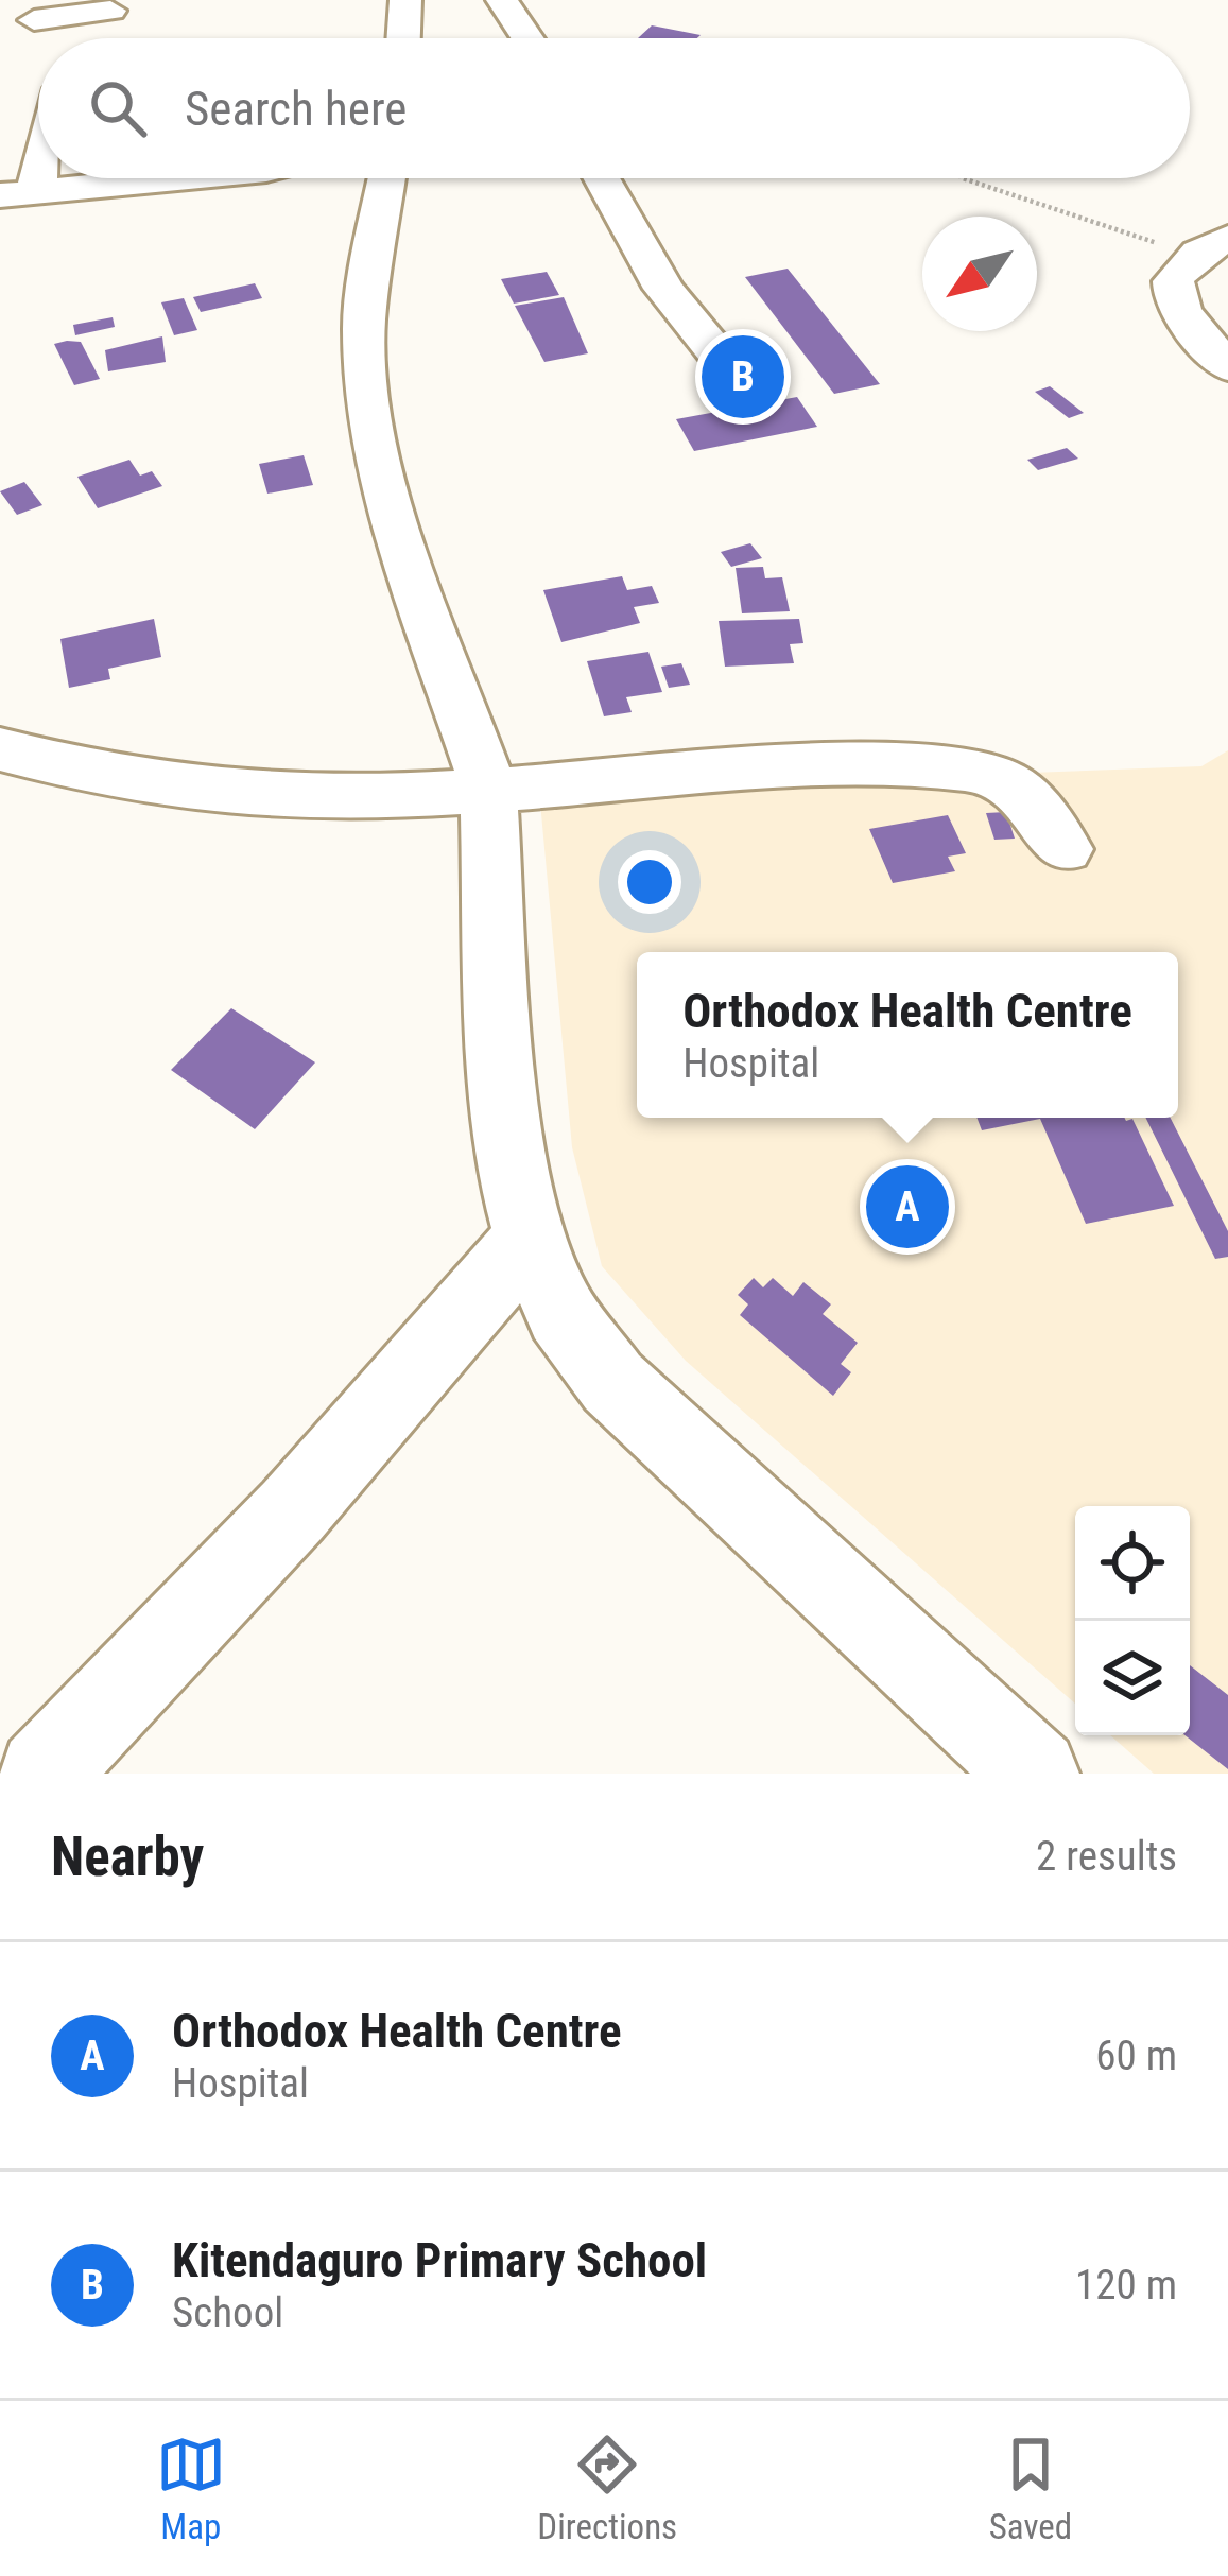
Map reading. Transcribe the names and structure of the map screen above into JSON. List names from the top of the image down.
{
  "north": "bottom left",
  "page": {
    "search": "Search here",
    "pins": ["B", "A"],
    "popup": ["Orthodox Health Centre", "Hospital"],
    "heading": ["Nearby", "2 results"],
    "list": [
      {
        "mark": "A",
        "name": "Orthodox Health Centre",
        "note": "Hospital",
        "value": "60 m"
      },
      {
        "mark": "B",
        "name": "Kitendaguro Primary School",
        "note": "School",
        "value": "120 m"
      }
    ],
    "nav": ["Map", "Directions", "Saved"]
  }
}
